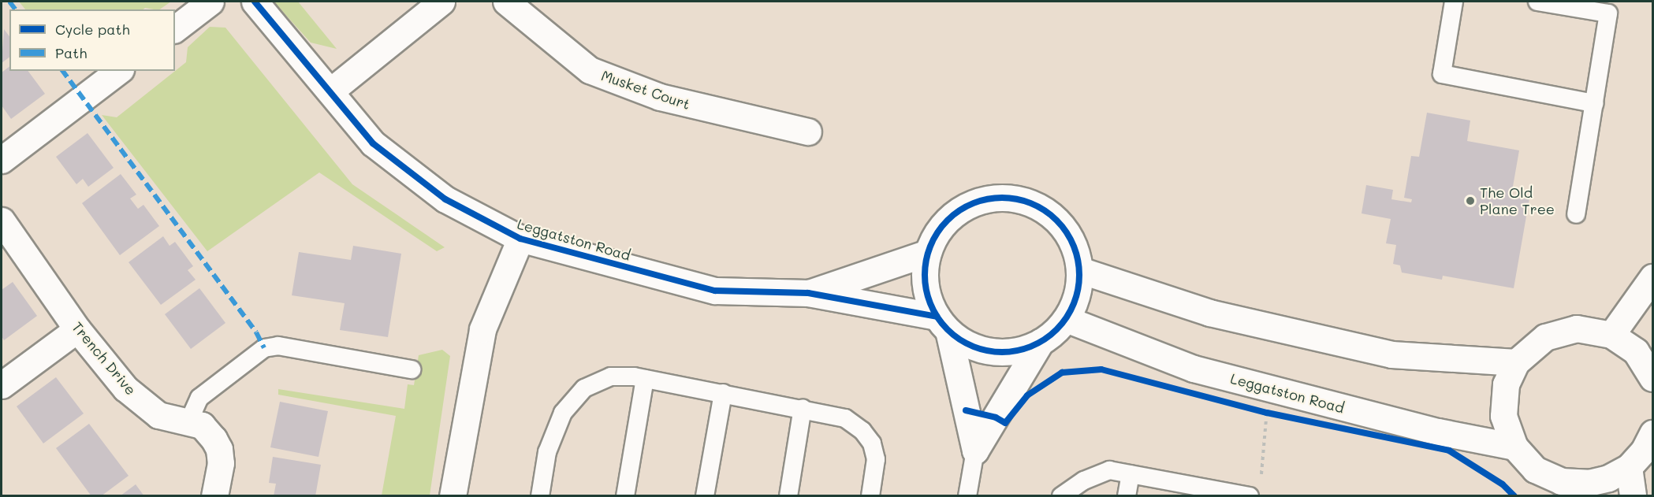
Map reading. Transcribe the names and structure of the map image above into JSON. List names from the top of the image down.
{
  "streets": {
    "street": ["Musket Court", "Leggatston Road", "Trench Drive"]
  },
  "places": ["The Old Plane Tree"],
  "legend": ["Cycle path", "Path"]
}
